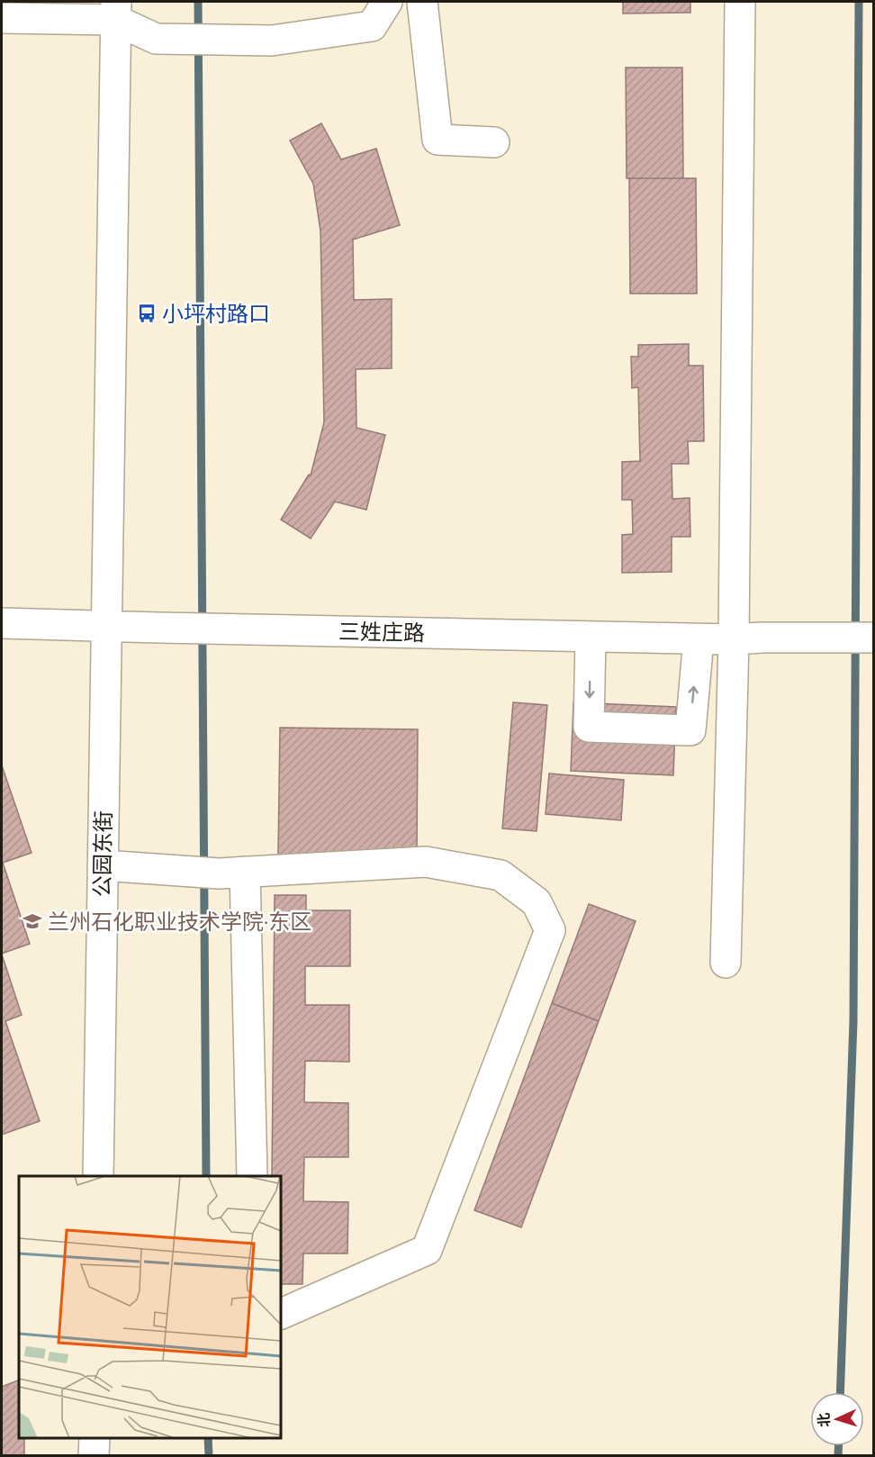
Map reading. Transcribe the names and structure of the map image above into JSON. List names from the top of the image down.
{
  "streets": {
    "street": ["三姓庄路", "公园东街"]
  },
  "crossings": [
    ["三姓庄路", "公园东街"]
  ],
  "places": {
    "bus stop": ["小坪村路口"],
    "school or university": ["兰州石化职业技术学院·东区"]
  },
  "north": "left"
}
